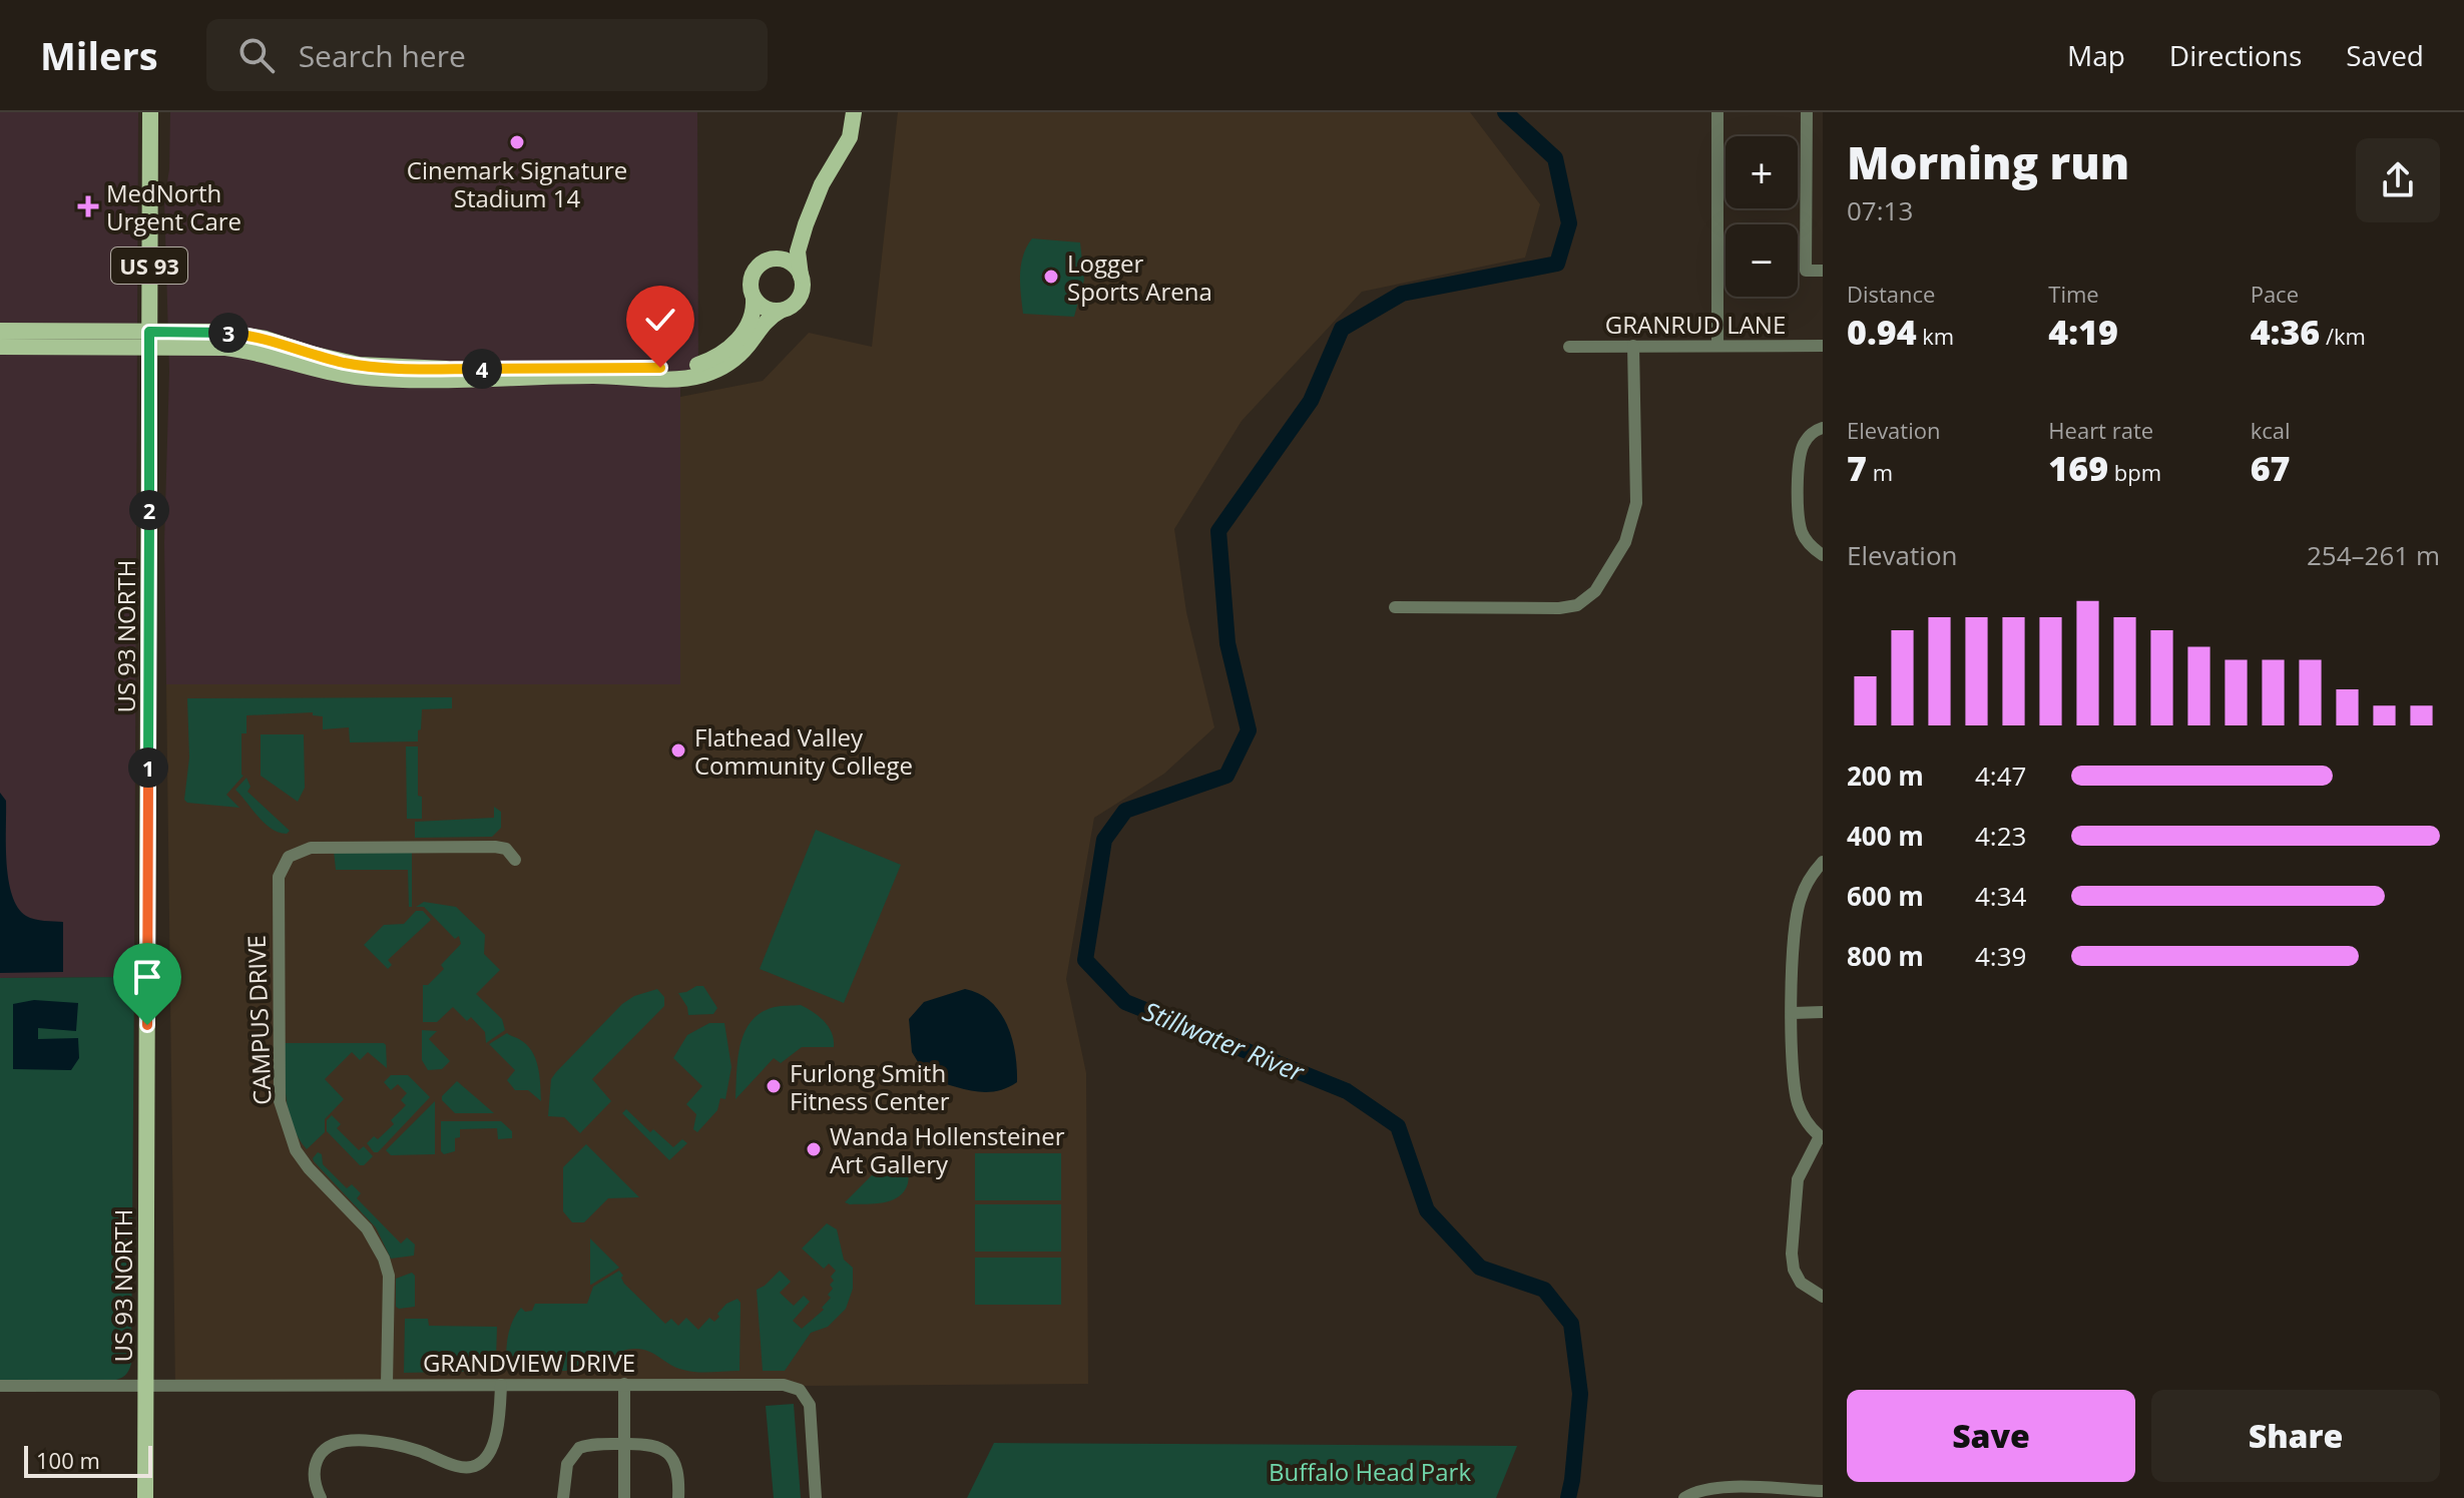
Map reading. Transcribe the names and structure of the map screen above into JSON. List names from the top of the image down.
{
  "streets": {
    "main road": ["US 93", "US 93 NORTH"],
    "street": ["GRANRUD LANE", "CAMPUS DRIVE", "GRANDVIEW DRIVE"]
  },
  "crossings": [
    ["US 93 NORTH", "GRANDVIEW DRIVE"],
    ["CAMPUS DRIVE", "GRANDVIEW DRIVE"]
  ],
  "water": ["Stillwater River"],
  "parks": ["Buffalo Head Park"],
  "places": {
    "other": [
      "Cinemark Signature Stadium 14",
      "Logger Sports Arena",
      "Flathead Valley Community College",
      "Furlong Smith Fitness Center",
      "Wanda Hollensteiner Art Gallery"
    ],
    "health": ["MedNorth Urgent Care"]
  },
  "scale_bar": "100 m",
  "page": {
    "header": "Milers",
    "search": "Search here",
    "nav": ["Map", "Directions", "Saved"],
    "heading": ["Morning run", "07:13"],
    "map_buttons": ["+", "−"],
    "stats": [
      ["Distance", "0.94 km"],
      ["Time", "4:19"],
      ["Pace", "4:36 /km"],
      ["Elevation", "7 m"],
      ["Heart rate", "169 bpm"],
      ["kcal", "67"]
    ],
    "pins": [
      "3",
      "4",
      "2",
      "1"
    ],
    "chart": ["Elevation", "254–261 m"],
    "list": [
      {
        "name": "200 m",
        "note": "4:47"
      },
      {
        "name": "400 m",
        "note": "4:23"
      },
      {
        "name": "600 m",
        "note": "4:34"
      },
      {
        "name": "800 m",
        "note": "4:39"
      }
    ],
    "buttons": ["Save", "Share"],
    "scale": "100 m"
  }
}
